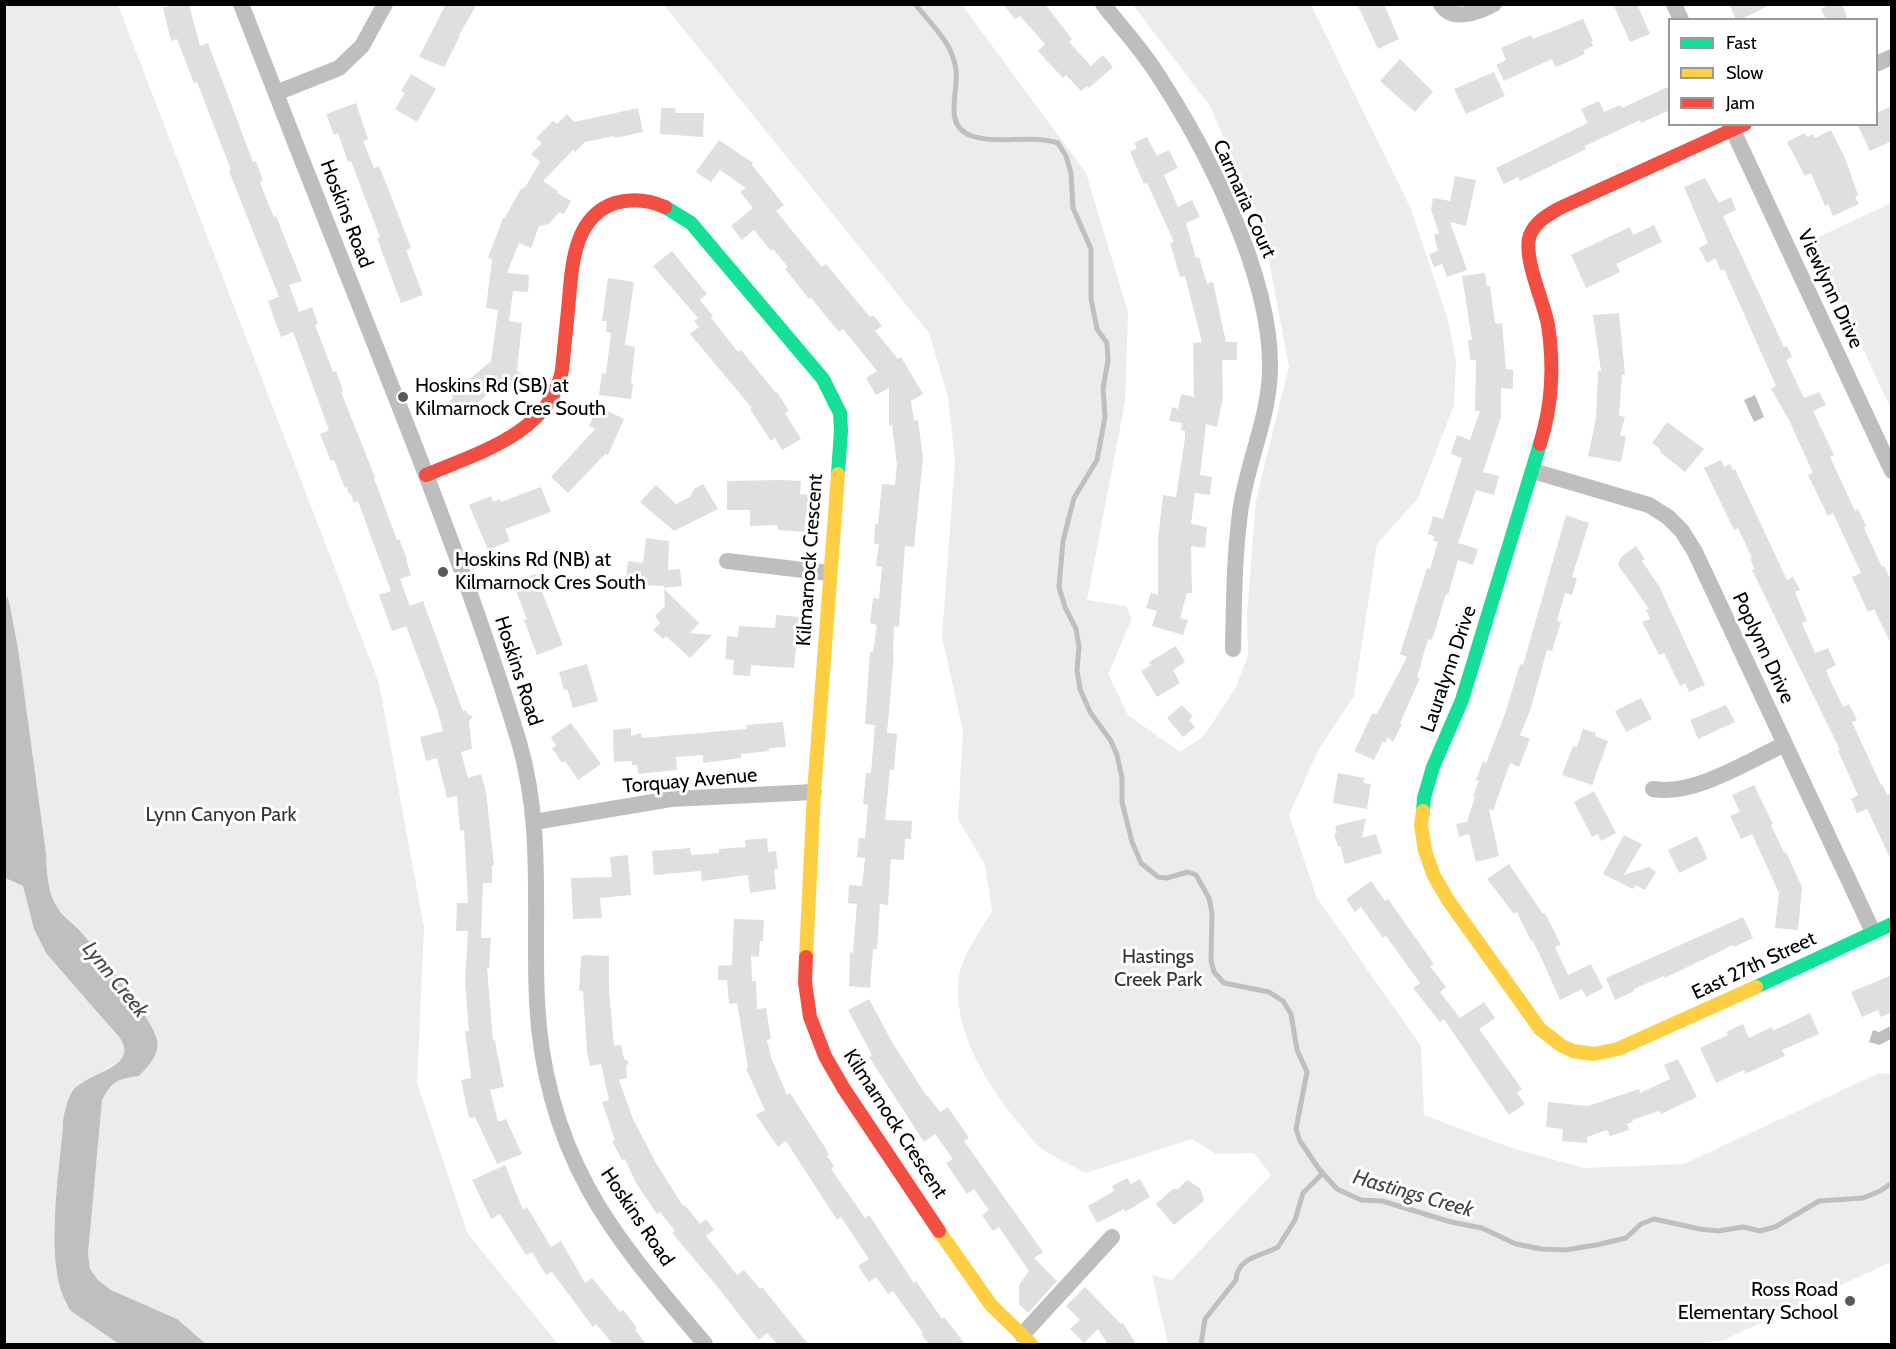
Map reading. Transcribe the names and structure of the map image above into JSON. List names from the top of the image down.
{
  "streets": {
    "street": [
      "Carmaria Court",
      "Hoskins Road",
      "Viewlynn Drive",
      "Kilmarnock Crescent",
      "Poplynn Drive",
      "Lauralynn Drive",
      "Torquay Avenue",
      "East 27th Street"
    ]
  },
  "crossings": [
    ["Hoskins Road", "Kilmarnock Crescent"],
    ["Hoskins Road", "Torquay Avenue"],
    ["Viewlynn Drive", "Lauralynn Drive"],
    ["Kilmarnock Crescent", "Torquay Avenue"],
    ["Poplynn Drive", "Lauralynn Drive"],
    ["Poplynn Drive", "East 27th Street"],
    ["Lauralynn Drive", "East 27th Street"]
  ],
  "water": ["Lynn Creek", "Hastings Creek"],
  "parks": ["Lynn Canyon Park", "Hastings Creek Park"],
  "places": ["Hoskins Rd (SB) at Kilmarnock Cres South", "Hoskins Rd (NB) at Kilmarnock Cres South", "Ross Road Elementary School"],
  "legend": ["Fast", "Slow", "Jam"]
}
